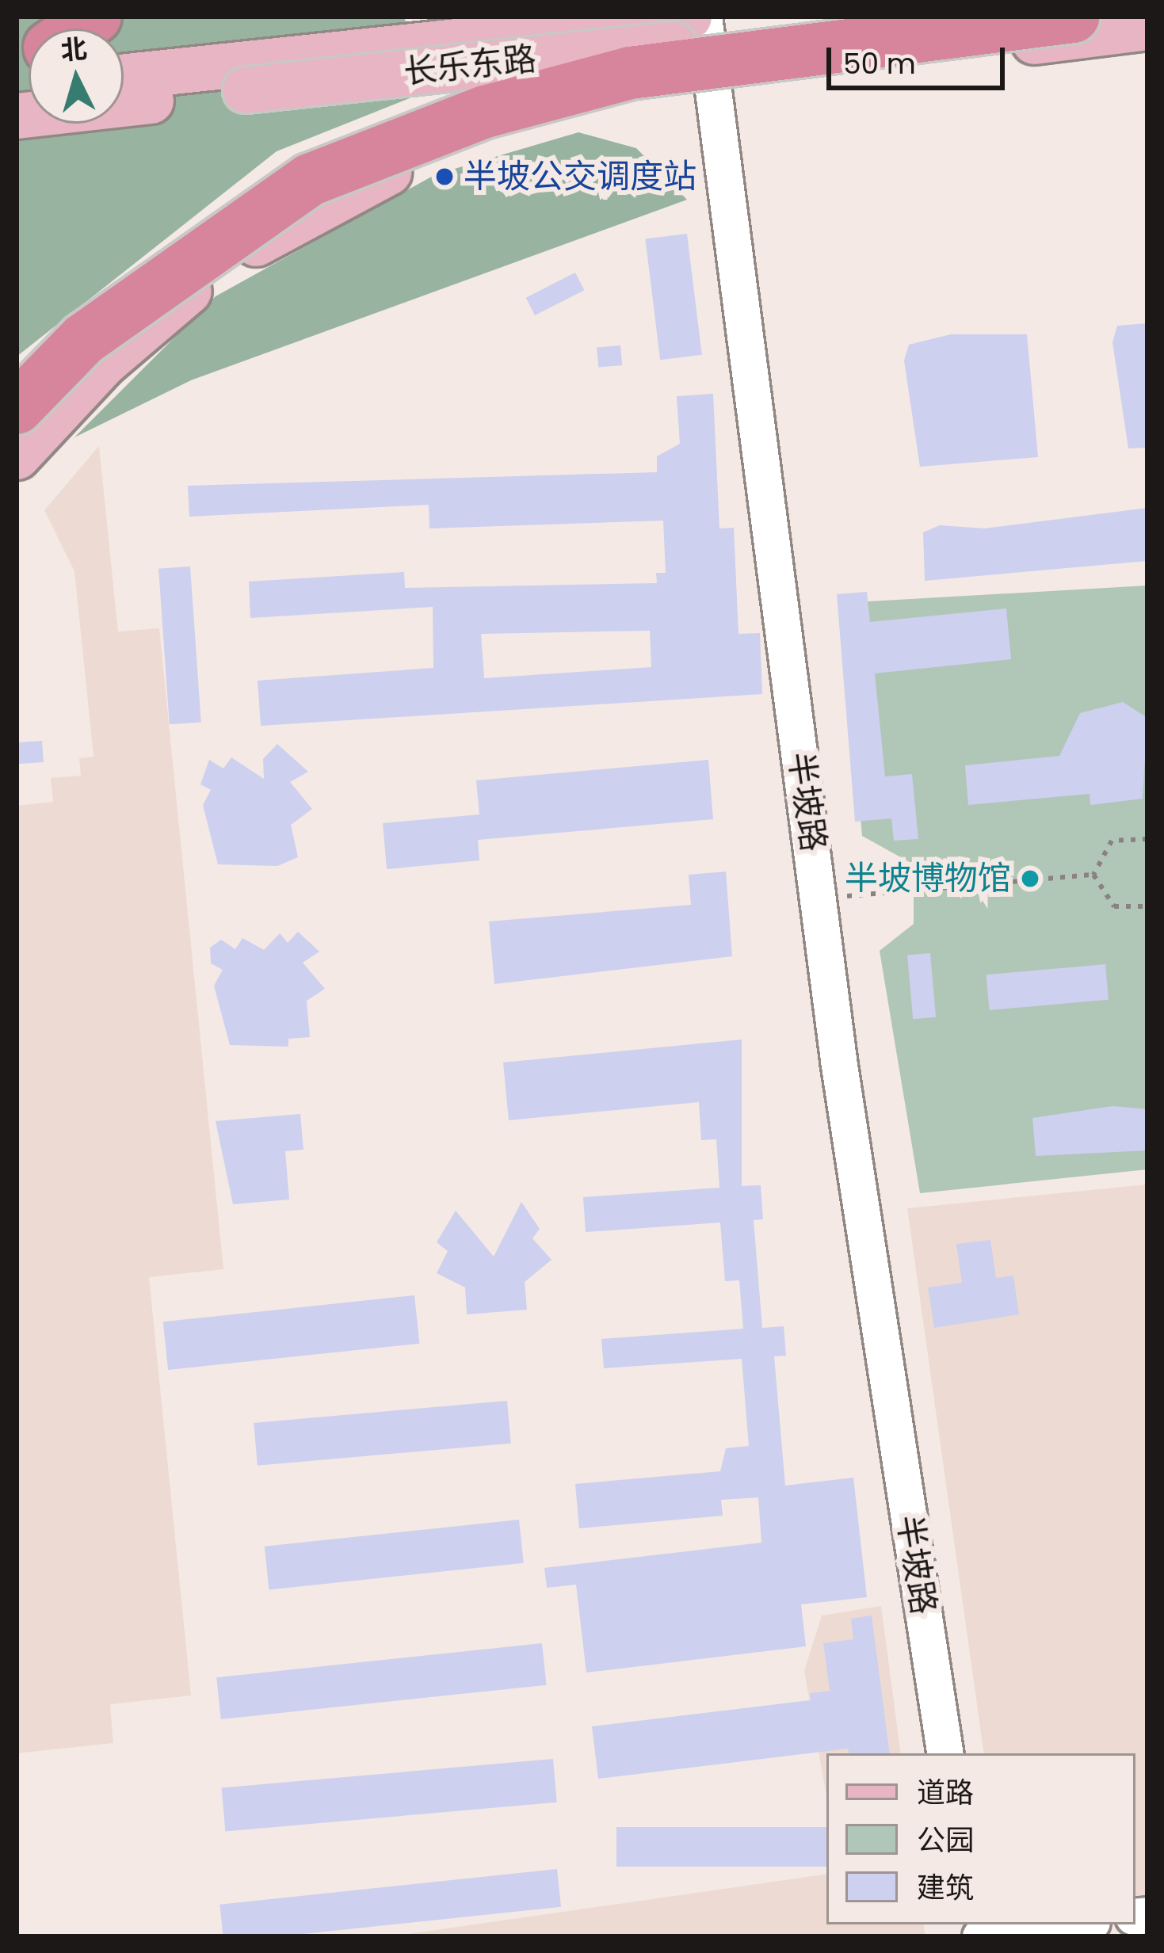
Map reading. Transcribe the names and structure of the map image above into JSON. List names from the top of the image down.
{
  "streets": {
    "main road": ["长乐东路"],
    "street": ["半坡路"]
  },
  "places": ["半坡公交调度站", "半坡博物馆"],
  "legend": ["道路", "公园", "建筑"],
  "scale_bar": "50 m",
  "north": "top"
}
